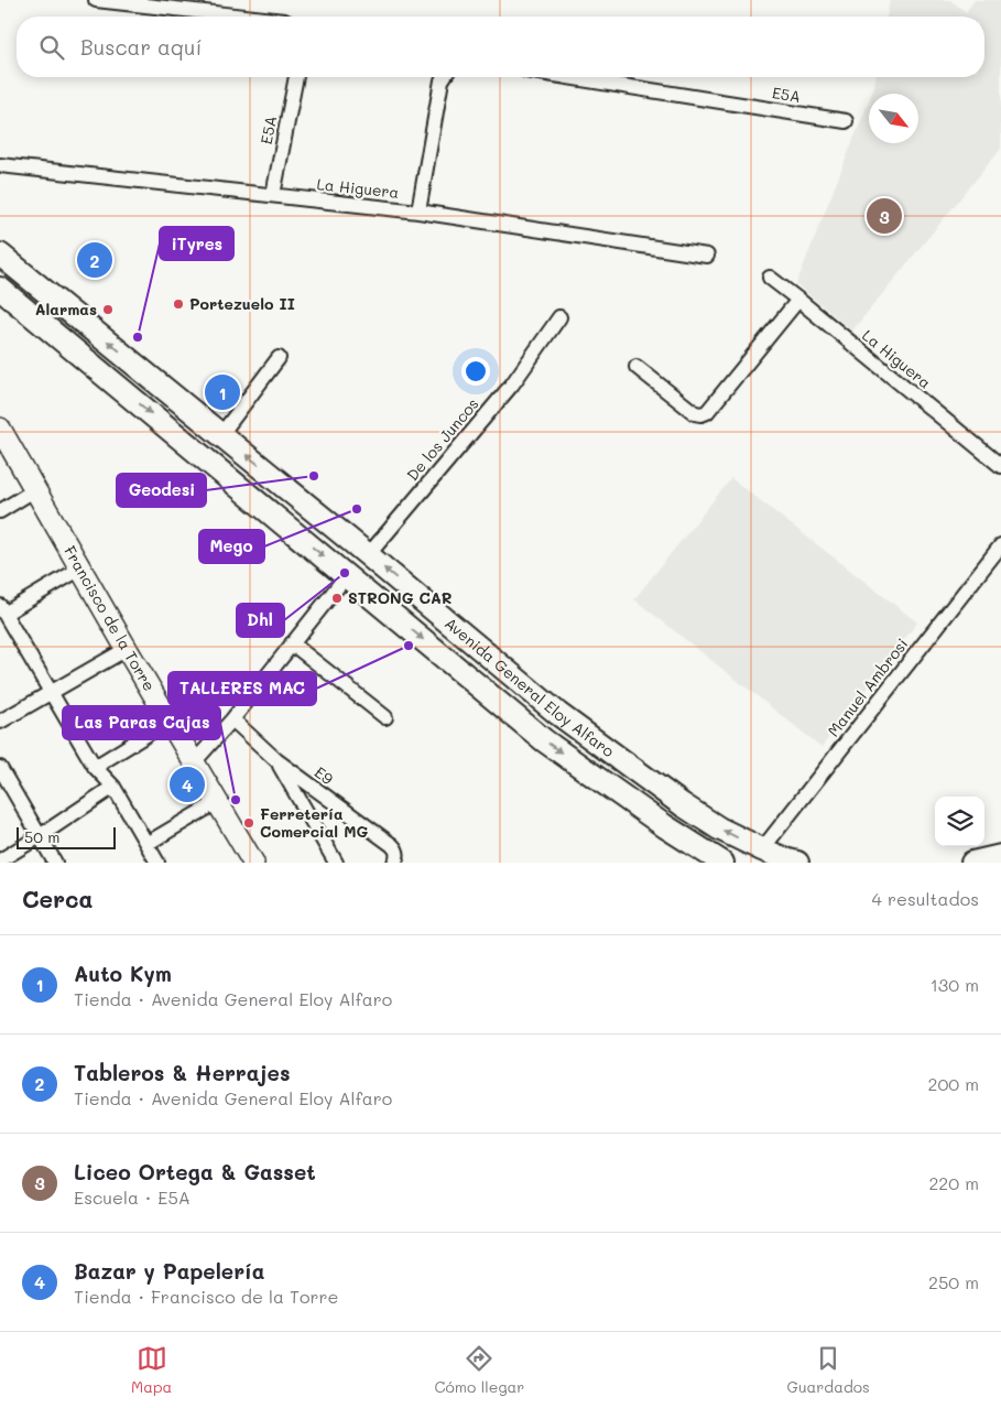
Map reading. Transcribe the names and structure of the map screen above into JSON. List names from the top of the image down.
{
  "streets": {
    "main road": ["Avenida General Eloy Alfaro"],
    "street": [
      "E5A",
      "La Higuera",
      "De los Juncos",
      "Francisco de la Torre",
      "Manuel Ambrosi",
      "E9"
    ]
  },
  "crossings": [
    ["E5A", "La Higuera"],
    ["De los Juncos", "Avenida General Eloy Alfaro"],
    ["Avenida General Eloy Alfaro", "Manuel Ambrosi"]
  ],
  "places": [
    "Portezuelo II",
    "Alarmas",
    "iTyres",
    "Geodesi",
    "Mego",
    "Dhl",
    "STRONG CAR",
    "TALLERES MAC",
    "Las Paras Cajas",
    "Ferretería Comercial MG"
  ],
  "scale_bar": "50 m",
  "north": "bottom right",
  "page": {
    "search": "Buscar aquí",
    "pins": [
      "3",
      "2",
      "1",
      "4"
    ],
    "scale": "50 m",
    "heading": ["Cerca", "4 resultados"],
    "list": [
      {
        "mark": "1",
        "name": "Auto Kym",
        "note": "Tienda · Avenida General Eloy Alfaro",
        "value": "130 m"
      },
      {
        "mark": "2",
        "name": "Tableros & Herrajes",
        "note": "Tienda · Avenida General Eloy Alfaro",
        "value": "200 m"
      },
      {
        "mark": "3",
        "name": "Liceo Ortega & Gasset",
        "note": "Escuela · E5A",
        "value": "220 m"
      },
      {
        "mark": "4",
        "name": "Bazar y Papelería",
        "note": "Tienda · Francisco de la Torre",
        "value": "250 m"
      }
    ],
    "nav": ["Mapa", "Cómo llegar", "Guardados"]
  }
}
